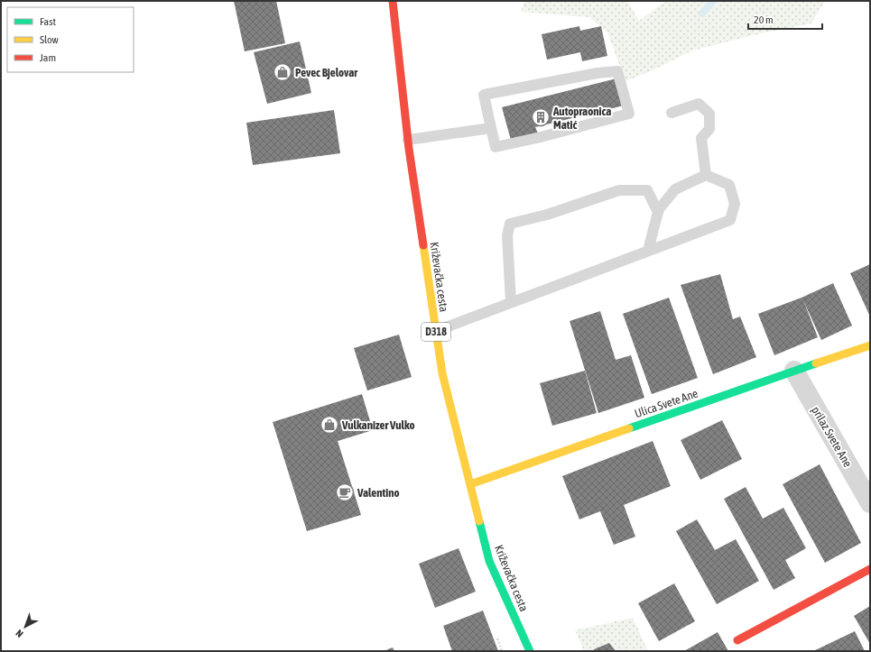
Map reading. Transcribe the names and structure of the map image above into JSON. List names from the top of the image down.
{
  "streets": {
    "main road": ["Križevačka cesta", "D318", "Ulica Svete Ane"],
    "street": ["prilaz Svete Ane"]
  },
  "crossings": [
    ["Križevačka cesta", "Ulica Svete Ane"],
    ["Ulica Svete Ane", "prilaz Svete Ane"]
  ],
  "places": {
    "shop": ["Pevec Bjelovar", "Vulkanizer Vulko"],
    "building": ["Autopraonica Matić"],
    "cafe": ["Valentino"]
  },
  "legend": ["Fast", "Slow", "Jam"],
  "scale_bar": "20 m",
  "north": "bottom left"
}
